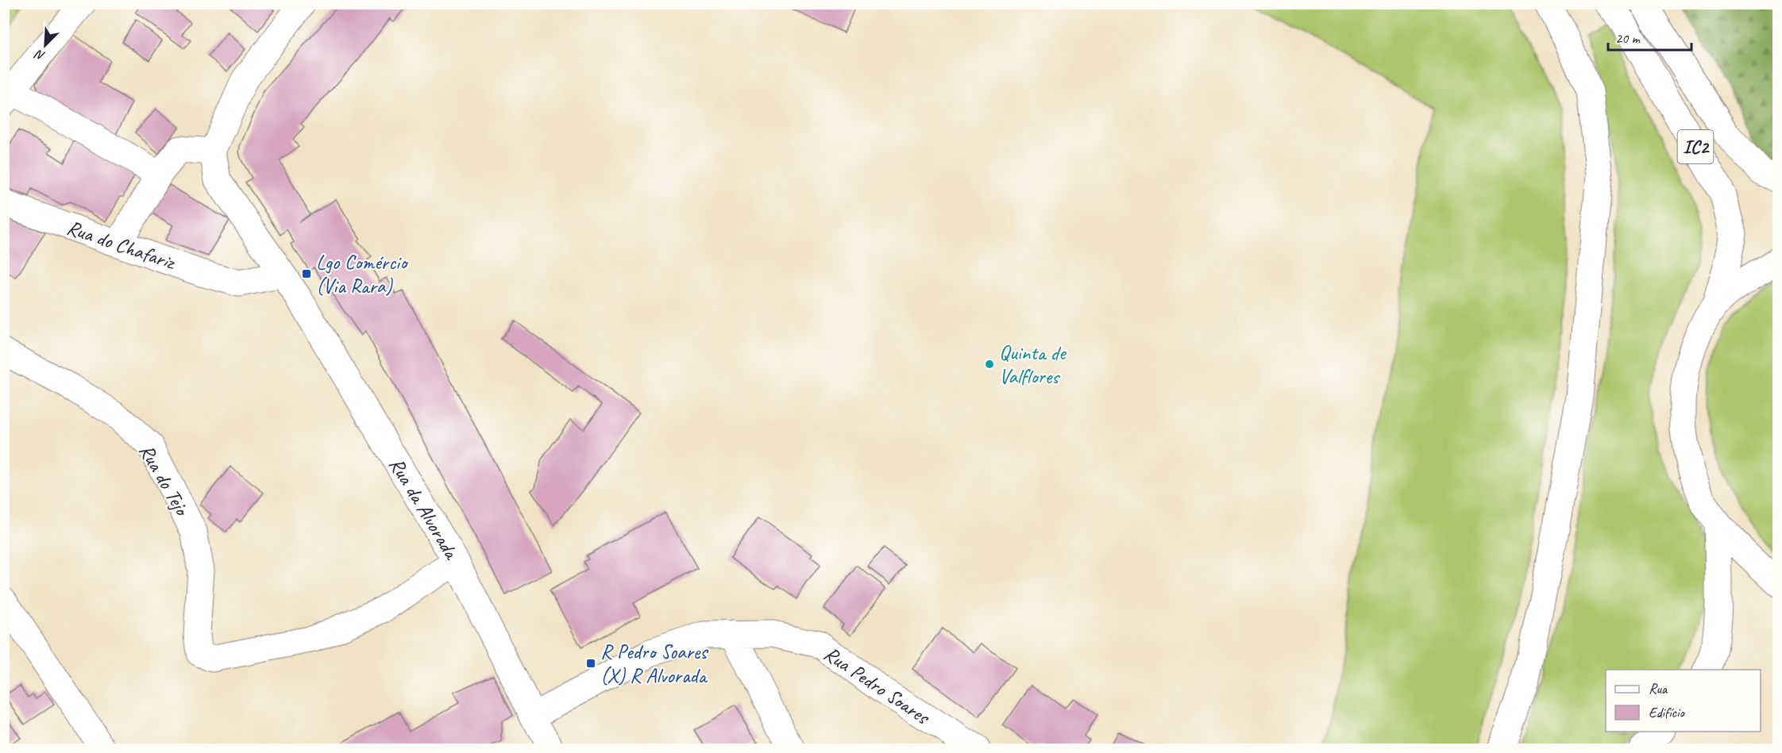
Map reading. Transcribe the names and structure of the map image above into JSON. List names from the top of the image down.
{
  "streets": {
    "main road": [
      "IC2",
      "Rua do Chafariz",
      "Rua do Tejo",
      "Rua da Alvorada",
      "Rua Pedro Soares"
    ]
  },
  "crossings": [
    ["Rua do Chafariz", "Rua da Alvorada"],
    ["Rua do Tejo", "Rua da Alvorada"],
    ["Rua da Alvorada", "Rua Pedro Soares"]
  ],
  "places": {
    "transit": ["Lgo Comércio (Via Rara)", "R Pedro Soares (X) R Alvorada"],
    "other": ["Quinta de Valflores"]
  },
  "legend": ["Rua", "Edifício"],
  "scale_bar": "20 m",
  "north": "bottom left"
}
